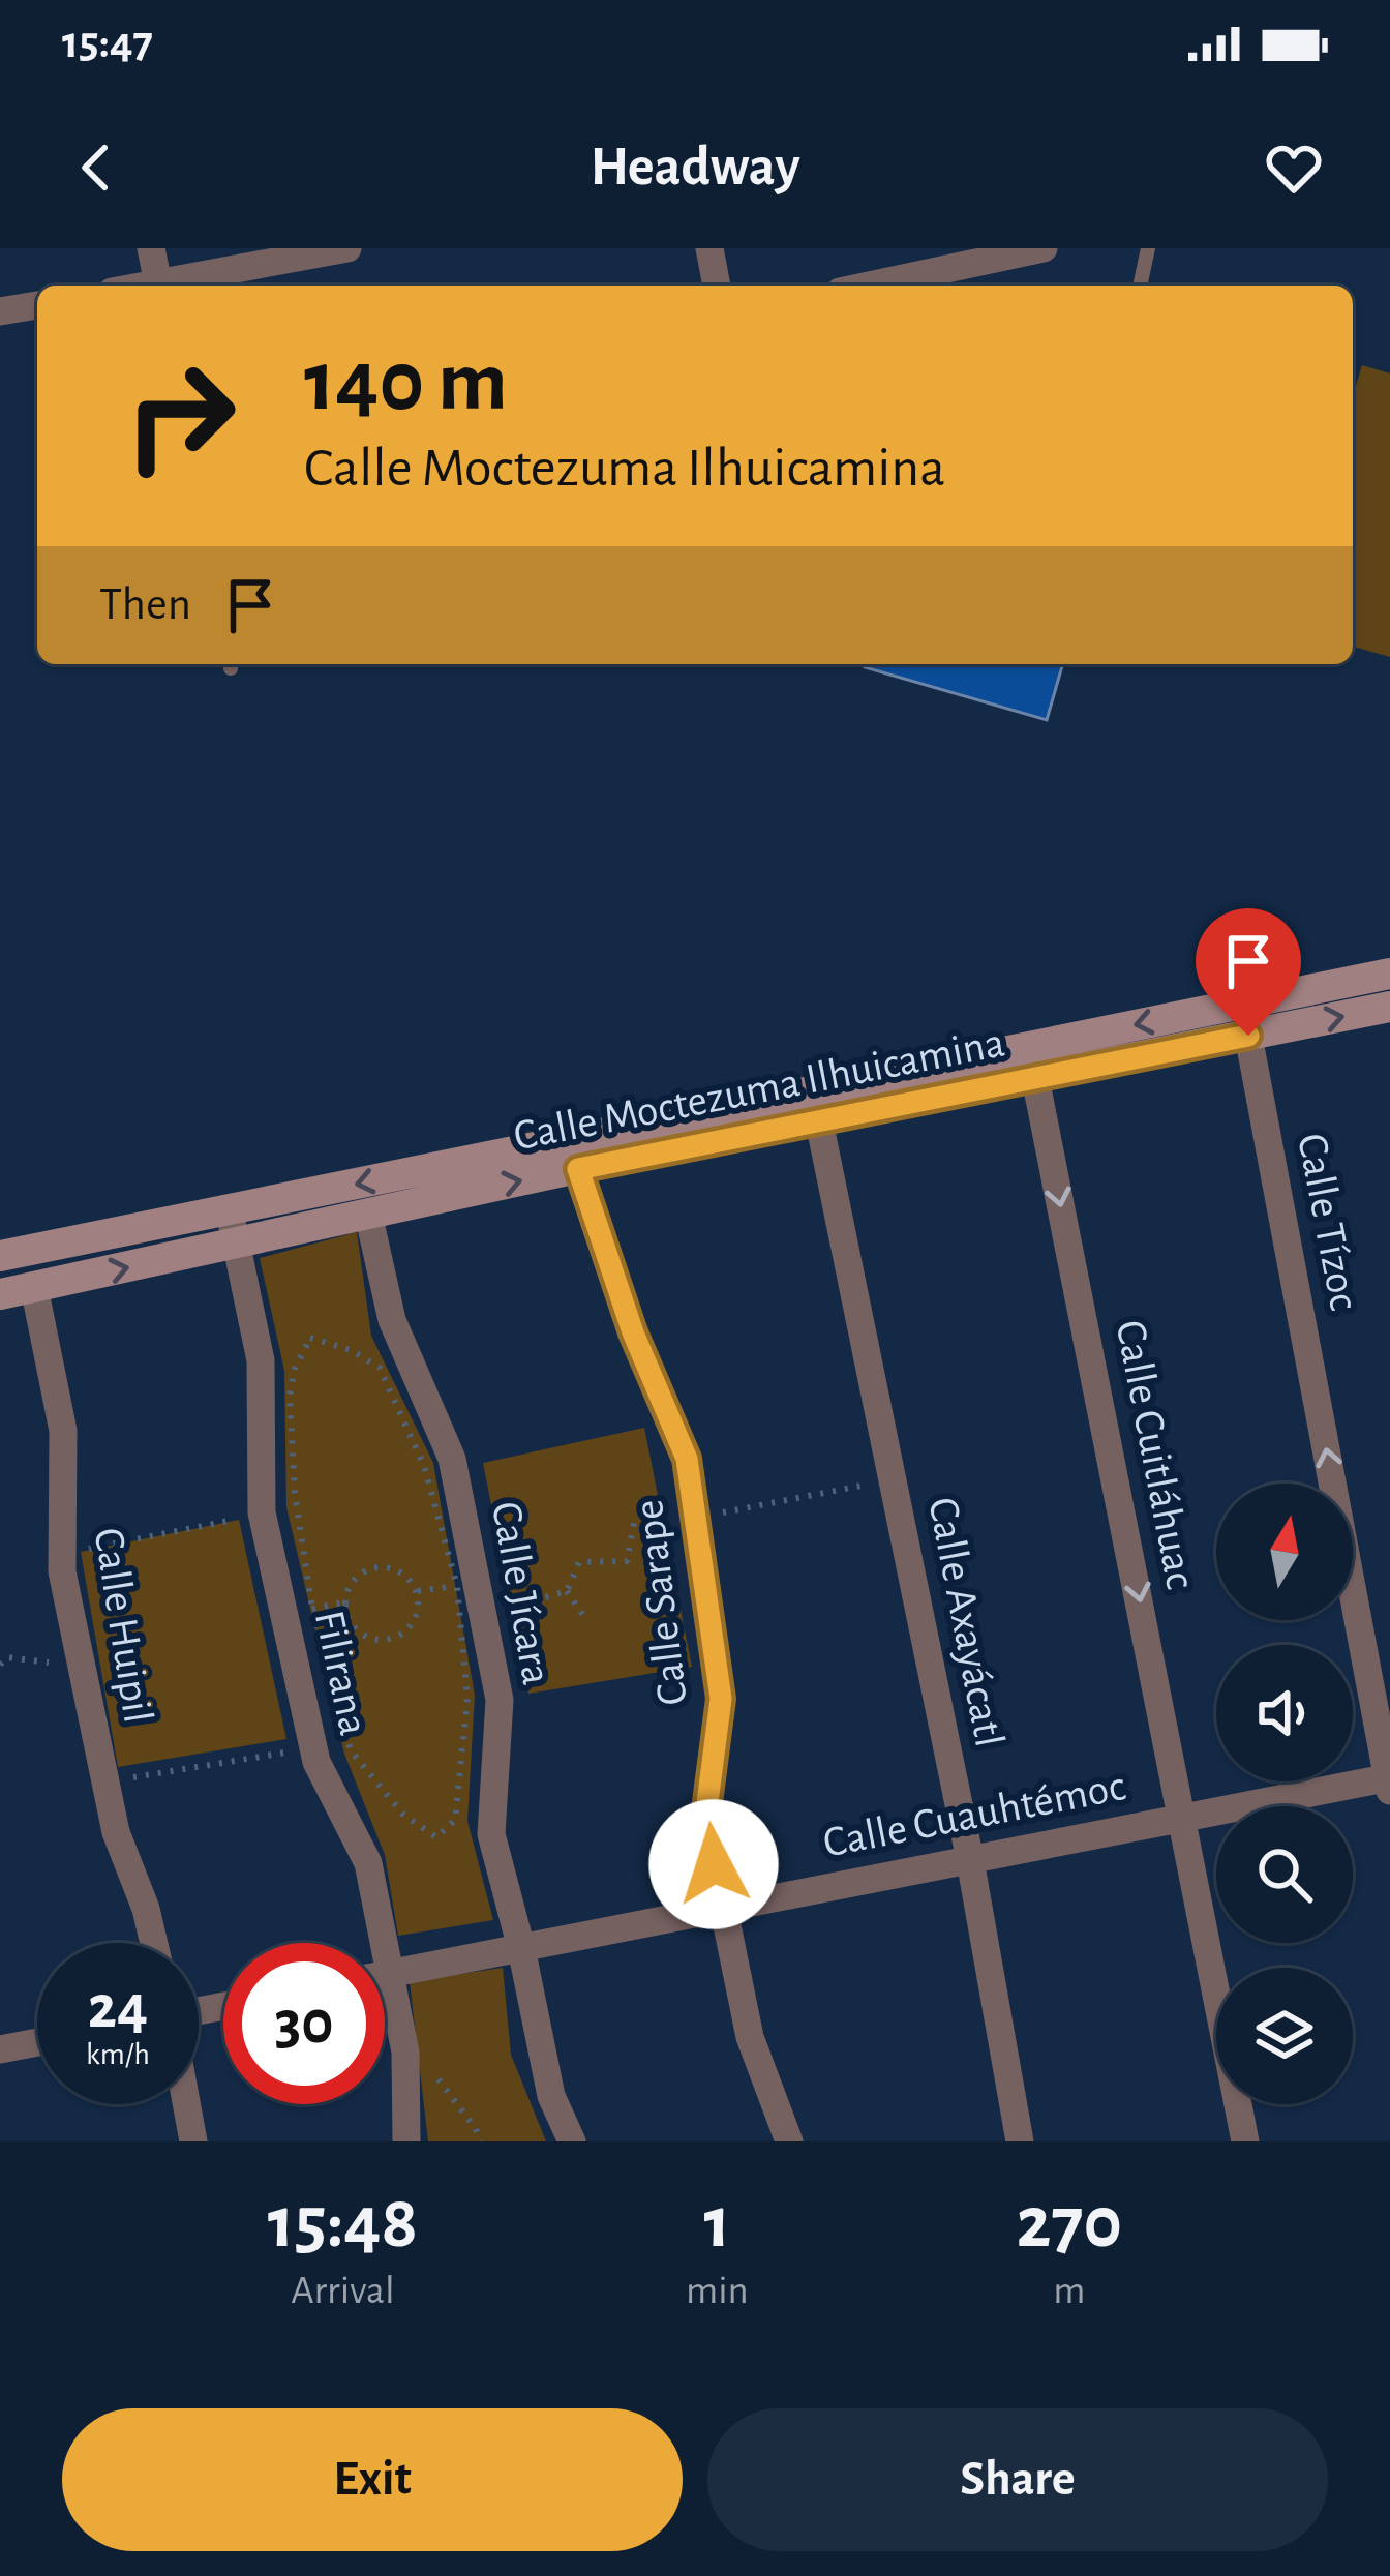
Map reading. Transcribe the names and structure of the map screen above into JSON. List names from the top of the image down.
{
  "streets": {
    "street": [
      "Calle Moctezuma Ilhuicamina",
      "Calle Tízoc",
      "Calle Cuitláhuac",
      "Calle Jícara",
      "Calle Sarape",
      "Calle Axayácatl",
      "Calle Huipil",
      "Filirana",
      "Calle Cuauhtémoc"
    ]
  },
  "crossings": [
    ["Calle Moctezuma Ilhuicamina", "Calle Tízoc"],
    ["Calle Moctezuma Ilhuicamina", "Calle Cuitláhuac"],
    ["Calle Moctezuma Ilhuicamina", "Calle Jícara"],
    ["Calle Moctezuma Ilhuicamina", "Calle Sarape"],
    ["Calle Moctezuma Ilhuicamina", "Calle Axayácatl"],
    ["Calle Moctezuma Ilhuicamina", "Calle Huipil"],
    ["Calle Moctezuma Ilhuicamina", "Filirana"],
    ["Calle Tízoc", "Calle Cuauhtémoc"],
    ["Calle Cuitláhuac", "Calle Cuauhtémoc"],
    ["Calle Jícara", "Calle Cuauhtémoc"],
    ["Calle Sarape", "Calle Cuauhtémoc"],
    ["Calle Axayácatl", "Calle Cuauhtémoc"],
    ["Filirana", "Calle Cuauhtémoc"]
  ],
  "one_way": ["Calle Tízoc", "Calle Cuitláhuac"],
  "north": "top",
  "page": {
    "status": "15:47",
    "header": "Headway",
    "turn": ["140 m", "Calle Moctezuma Ilhuicamina"],
    "then": "Then",
    "speed": "24 km/h",
    "limit": "30",
    "eta": [
      "15:48",
      "Arrival",
      "1",
      "min",
      "270",
      "m"
    ],
    "buttons": ["Exit", "Share"]
  }
}
